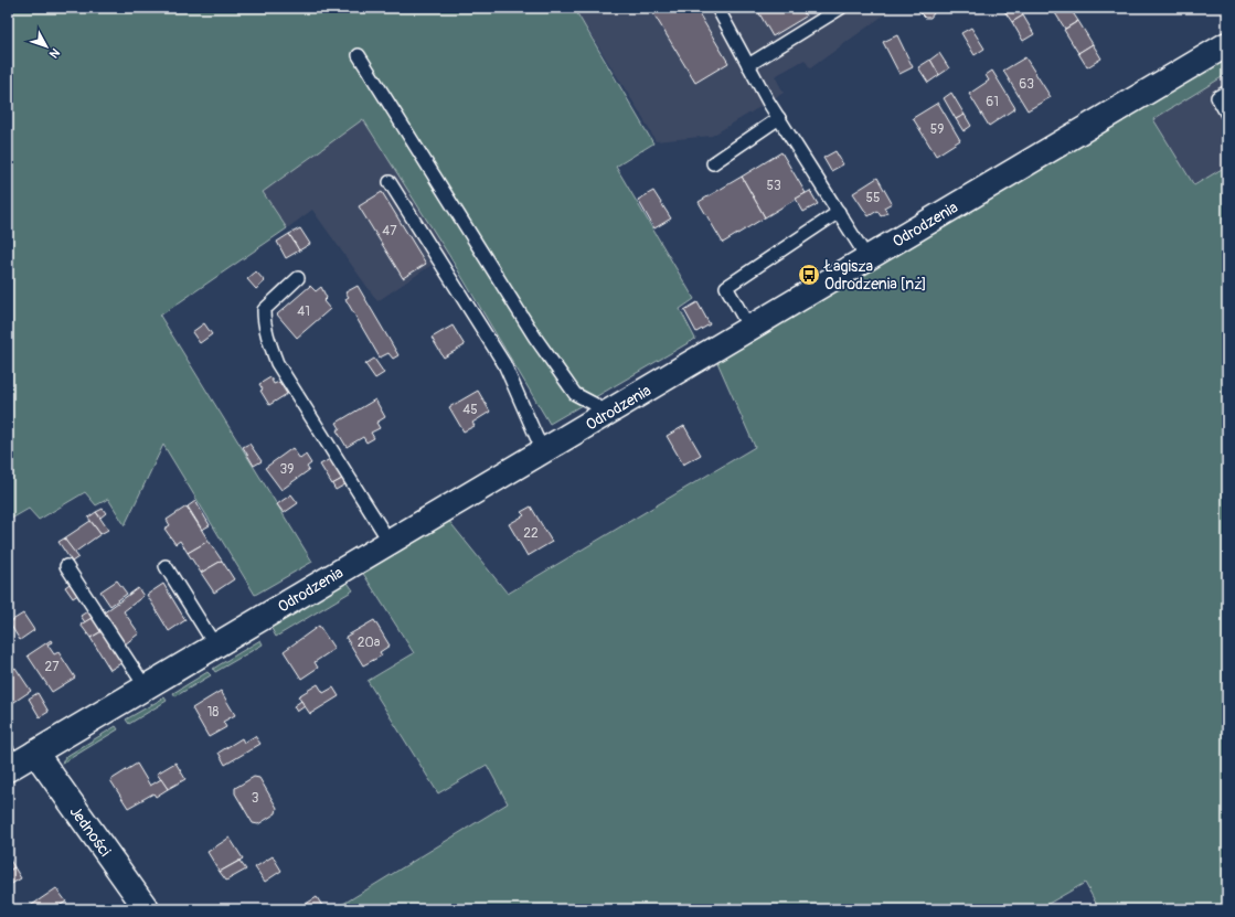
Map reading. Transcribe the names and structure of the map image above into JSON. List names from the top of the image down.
{
  "streets": {
    "street": ["Odrodzenia", "Jedności"]
  },
  "crossings": [
    ["Odrodzenia", "Jedności"]
  ],
  "places": {
    "bus stop": ["Łagisza Odrodzenia [nż]"]
  },
  "house_numbers": [
    "63",
    "61",
    "59",
    "53",
    "55",
    "47",
    "41",
    "45",
    "39",
    "22",
    "20a",
    "27",
    "18",
    "3"
  ],
  "north": "bottom right"
}
